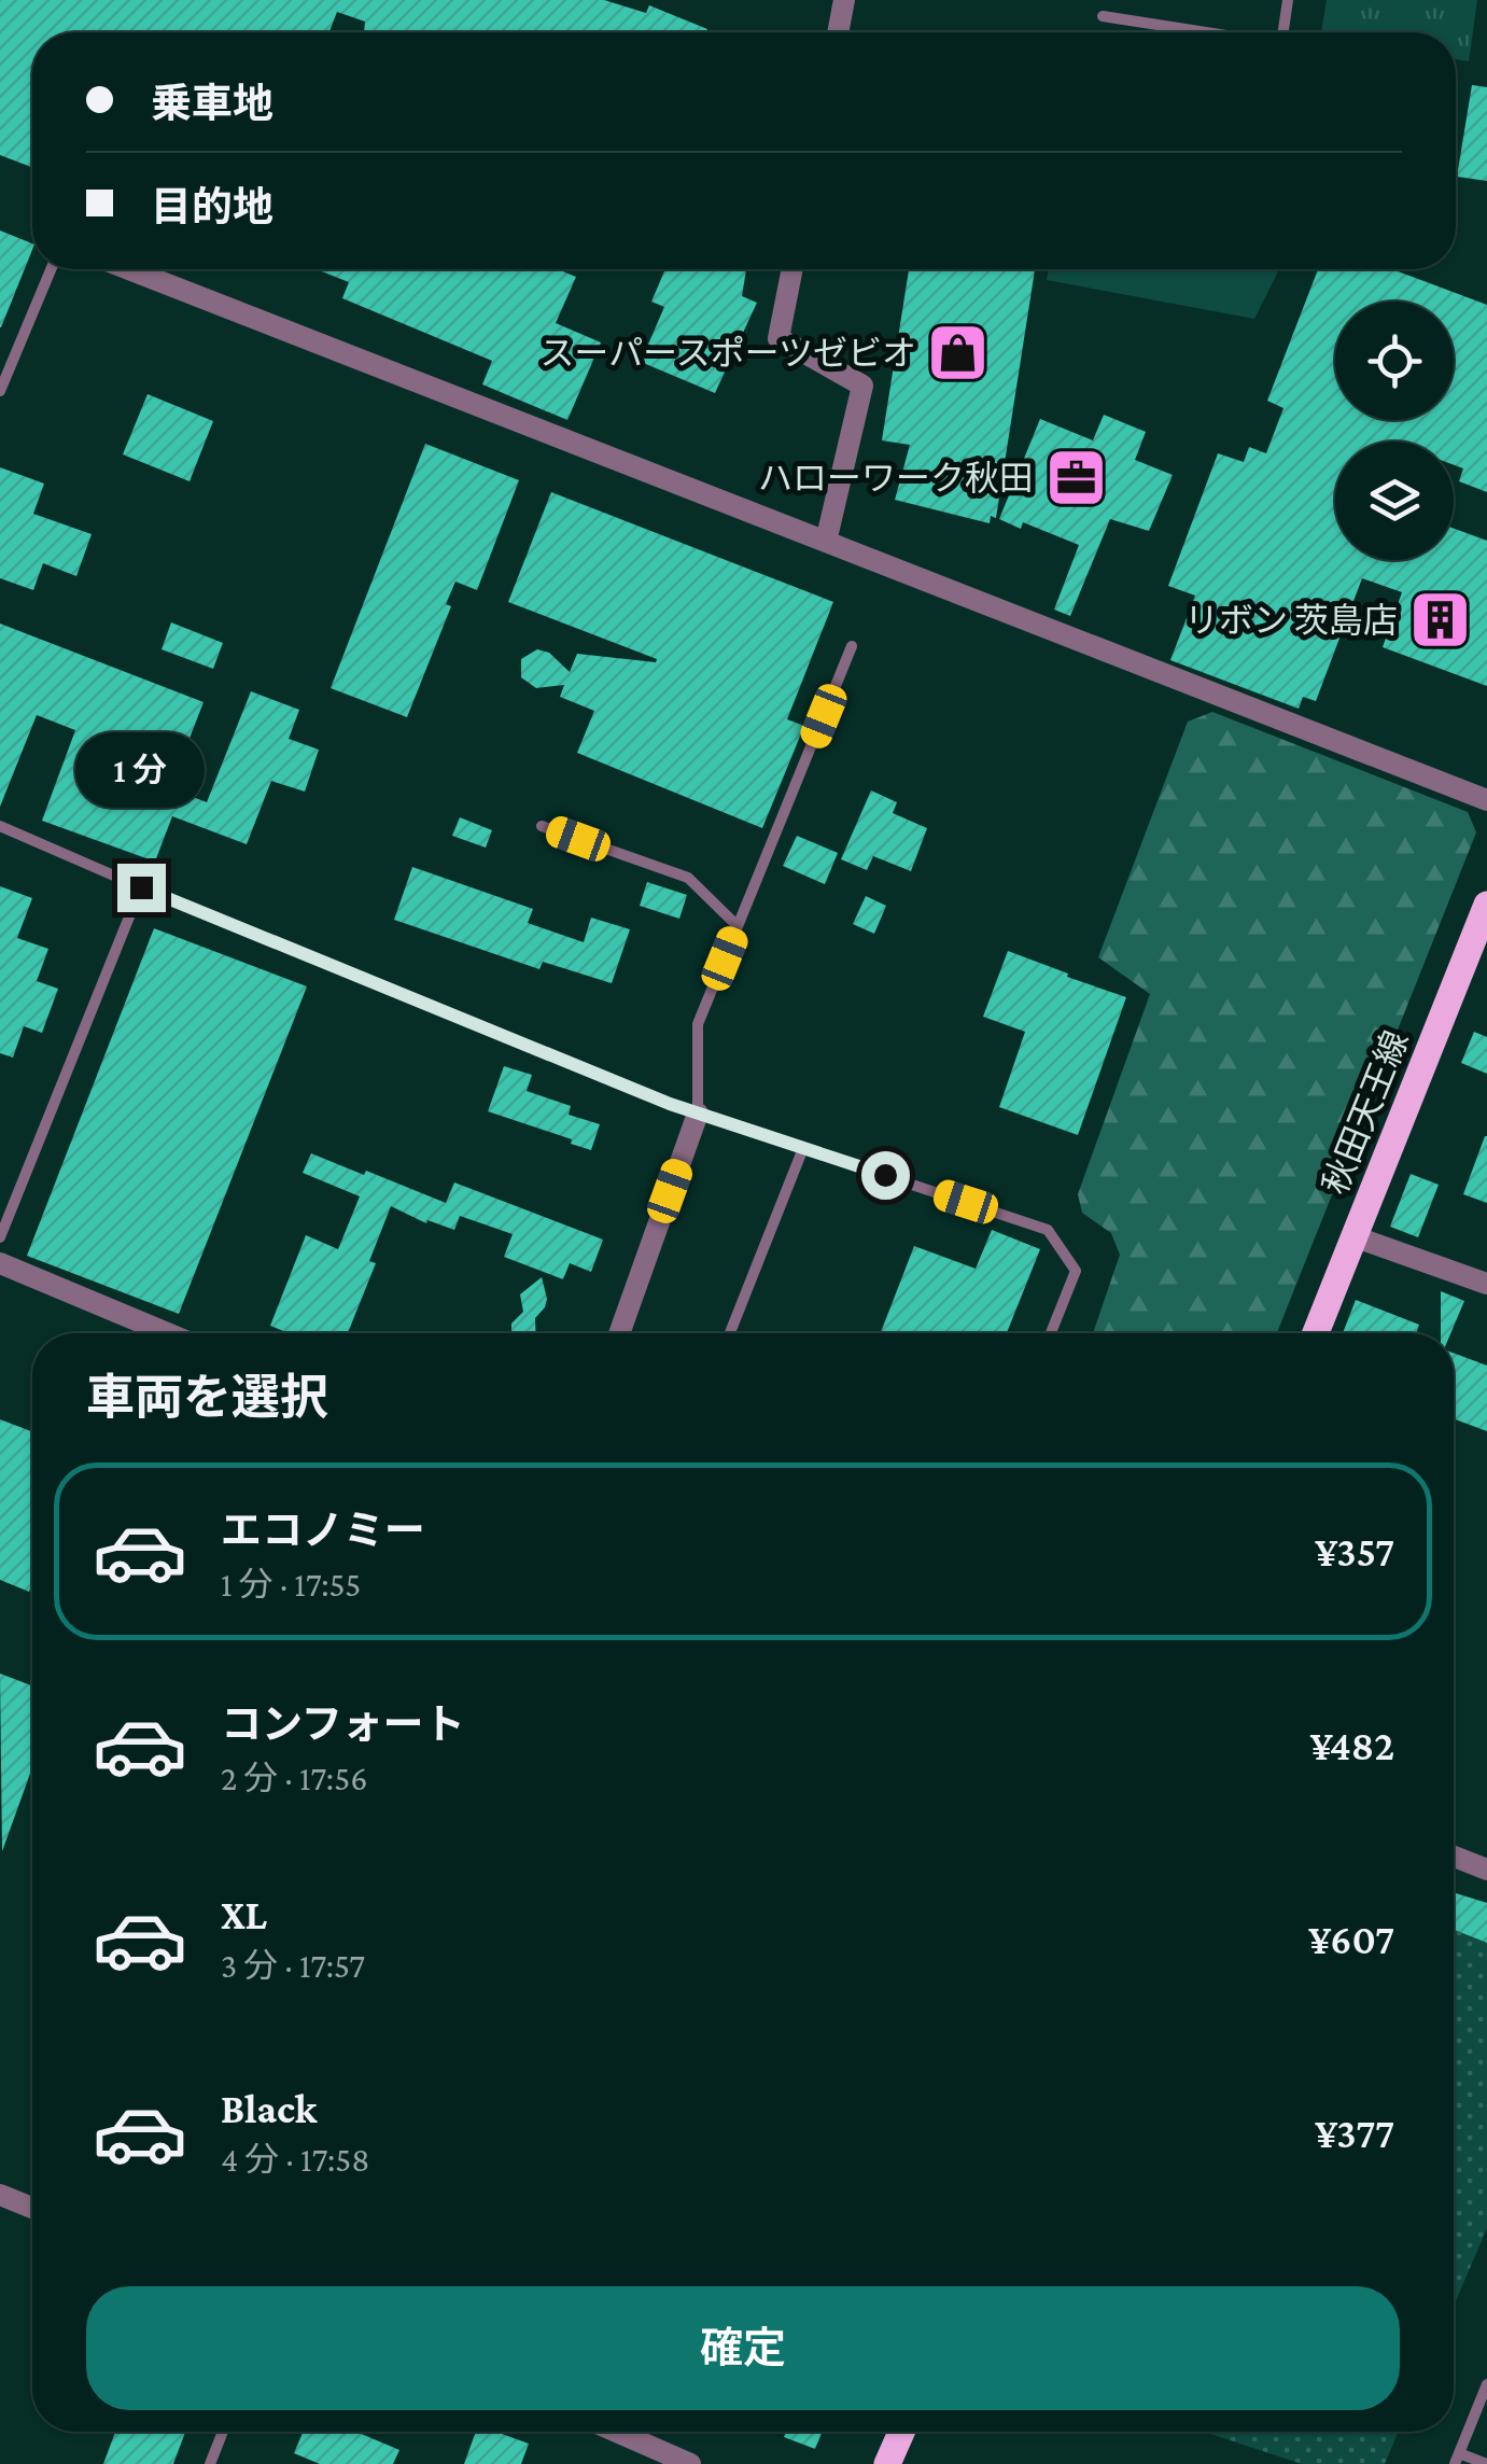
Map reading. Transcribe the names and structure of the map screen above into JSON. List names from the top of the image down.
{
  "streets": {
    "main road": ["秋田天王線"]
  },
  "places": {
    "shop": ["スーパースポーツゼビオ"],
    "office": ["ハローワーク秋田"],
    "building": ["リボン 茨島店"]
  },
  "page": {
    "banner": ["乗車地", "目的地"],
    "bubble": "1 分",
    "heading": "車両を選択",
    "list": [
      {
        "name": "エコノミー",
        "note": "1 分 · 17:55",
        "value": "¥357"
      },
      {
        "name": "コンフォート",
        "note": "2 分 · 17:56",
        "value": "¥482"
      },
      {
        "name": "XL",
        "note": "3 分 · 17:57",
        "value": "¥607"
      },
      {
        "name": "Black",
        "note": "4 分 · 17:58",
        "value": "¥377"
      }
    ],
    "buttons": "確定"
  }
}
